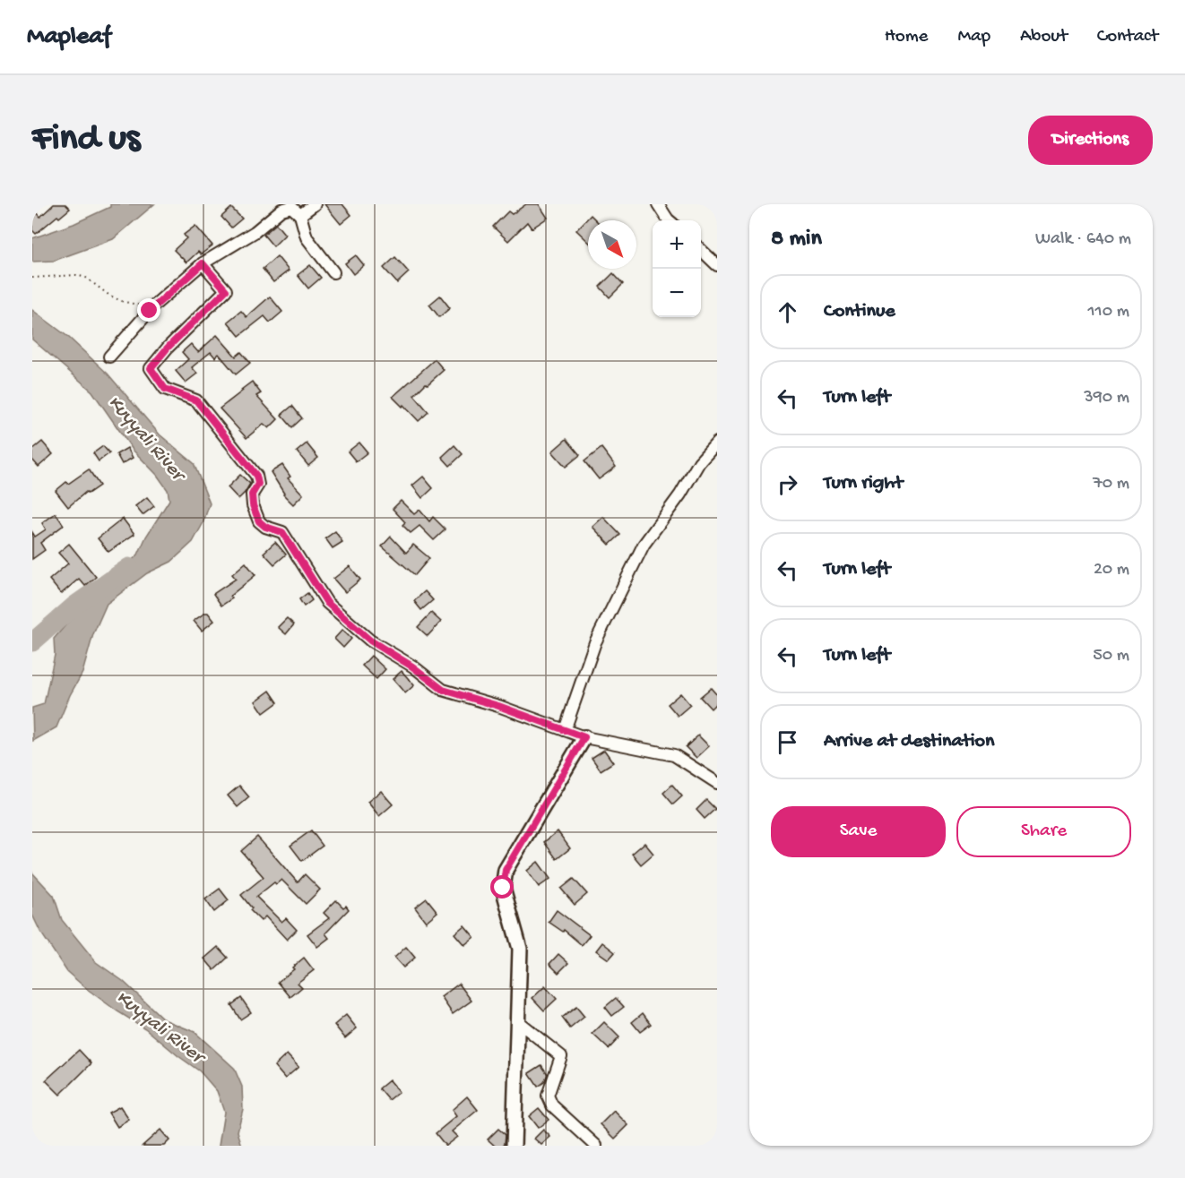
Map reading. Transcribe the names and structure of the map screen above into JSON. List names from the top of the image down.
{
  "water": ["Kuyyali River"],
  "north": "bottom right",
  "page": {
    "header": "Mapleaf",
    "nav": [
      "Home",
      "Map",
      "About",
      "Contact"
    ],
    "buttons": [
      "Directions",
      ["Save", "Share"]
    ],
    "title": "Find us",
    "heading": ["8 min", "Walk · 640 m"],
    "map_buttons": ["+", "−"],
    "list": [
      ["Continue", "110 m"],
      ["Turn left", "390 m"],
      ["Turn right", "70 m"],
      ["Turn left", "20 m"],
      ["Turn left", "50 m"],
      "Arrive at destination"
    ]
  }
}
